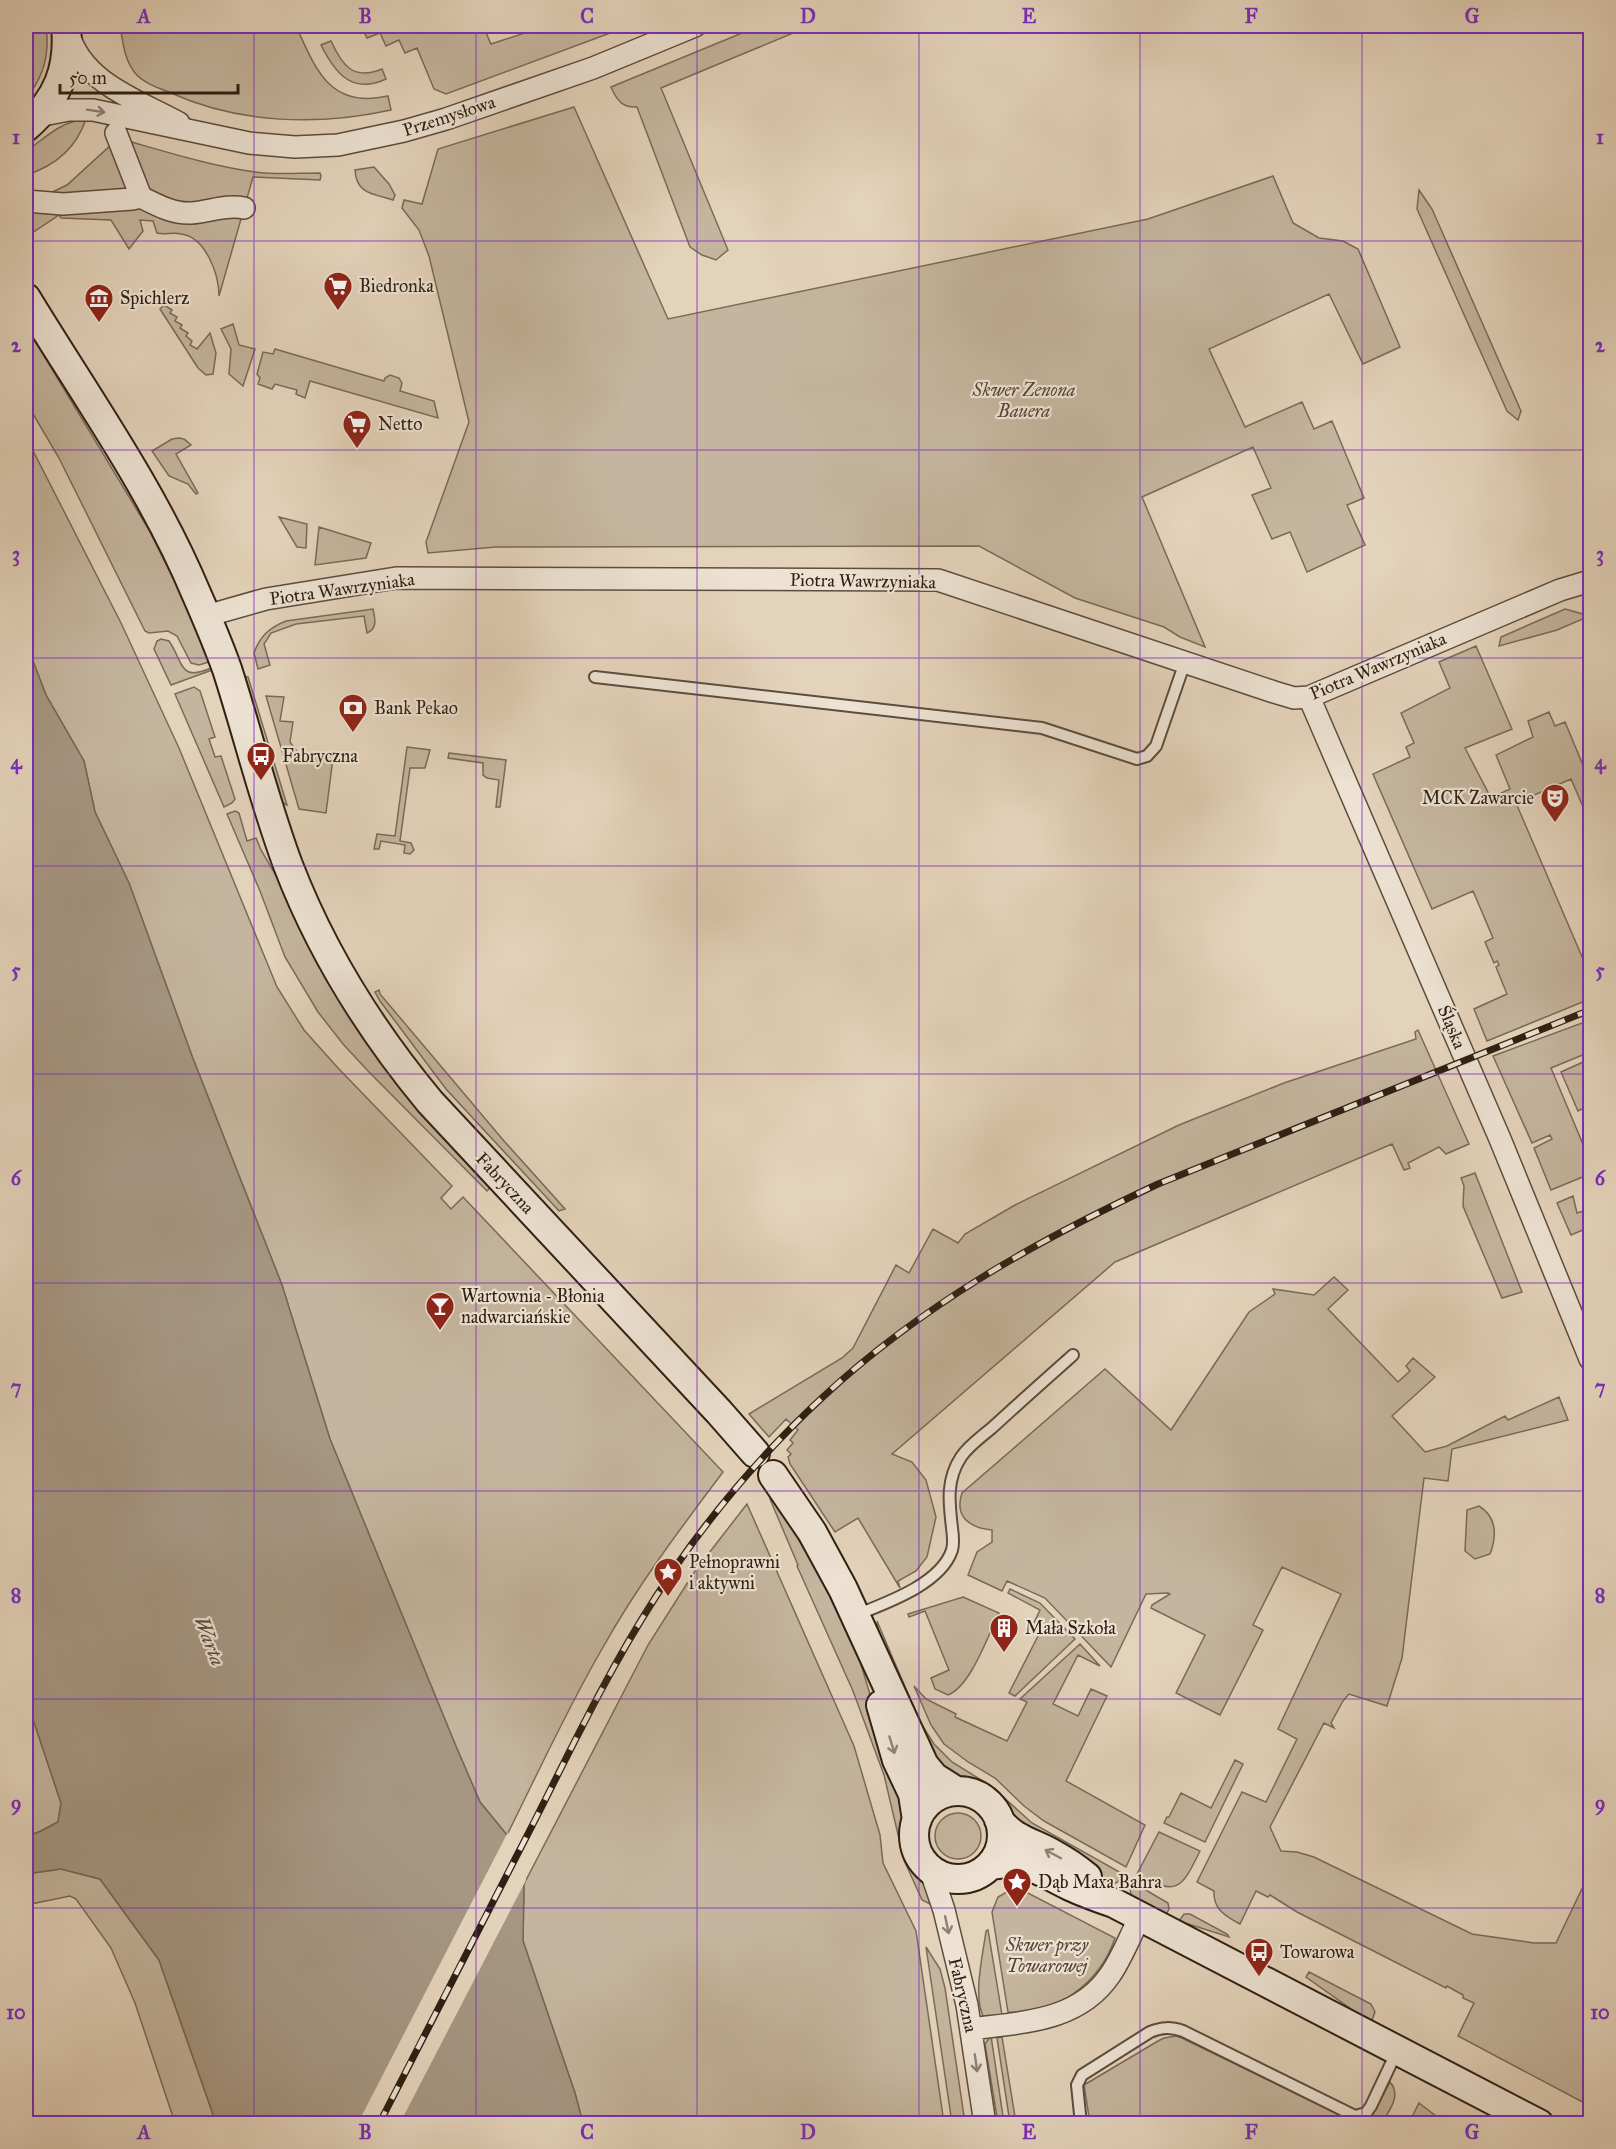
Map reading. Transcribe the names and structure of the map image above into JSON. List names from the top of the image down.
{
  "streets": {
    "street": [
      "Przemysłowa",
      "Piotra Wawrzyniaka",
      "Śląska",
      "Fabryczna"
    ]
  },
  "crossings": [
    ["Piotra Wawrzyniaka", "Śląska"],
    ["Piotra Wawrzyniaka", "Fabryczna"]
  ],
  "water": ["Warta"],
  "parks": ["Skwer Zenona Bauera", "Skwer przy Towarowej"],
  "places": {
    "supermarket": ["Biedronka", "Netto"],
    "museum": ["Spichlerz"],
    "bank": ["Bank Pekao"],
    "bus stop": ["Fabryczna", "Towarowa"],
    "theatre": ["MCK Zawarcie"],
    "bar": ["Wartownia - Błonia nadwarciańskie"],
    "place": ["Pełnoprawni i aktywni", "Dąb Maxa Bahra"],
    "building": ["Mała Szkoła"]
  },
  "scale_bar": "50 m",
  "grid": {
    "columns": [
      "A",
      "B",
      "C",
      "D",
      "E",
      "F",
      "G"
    ],
    "rows": [
      "1",
      "2",
      "3",
      "4",
      "5",
      "6",
      "7",
      "8",
      "9",
      "10"
    ]
  }
}
